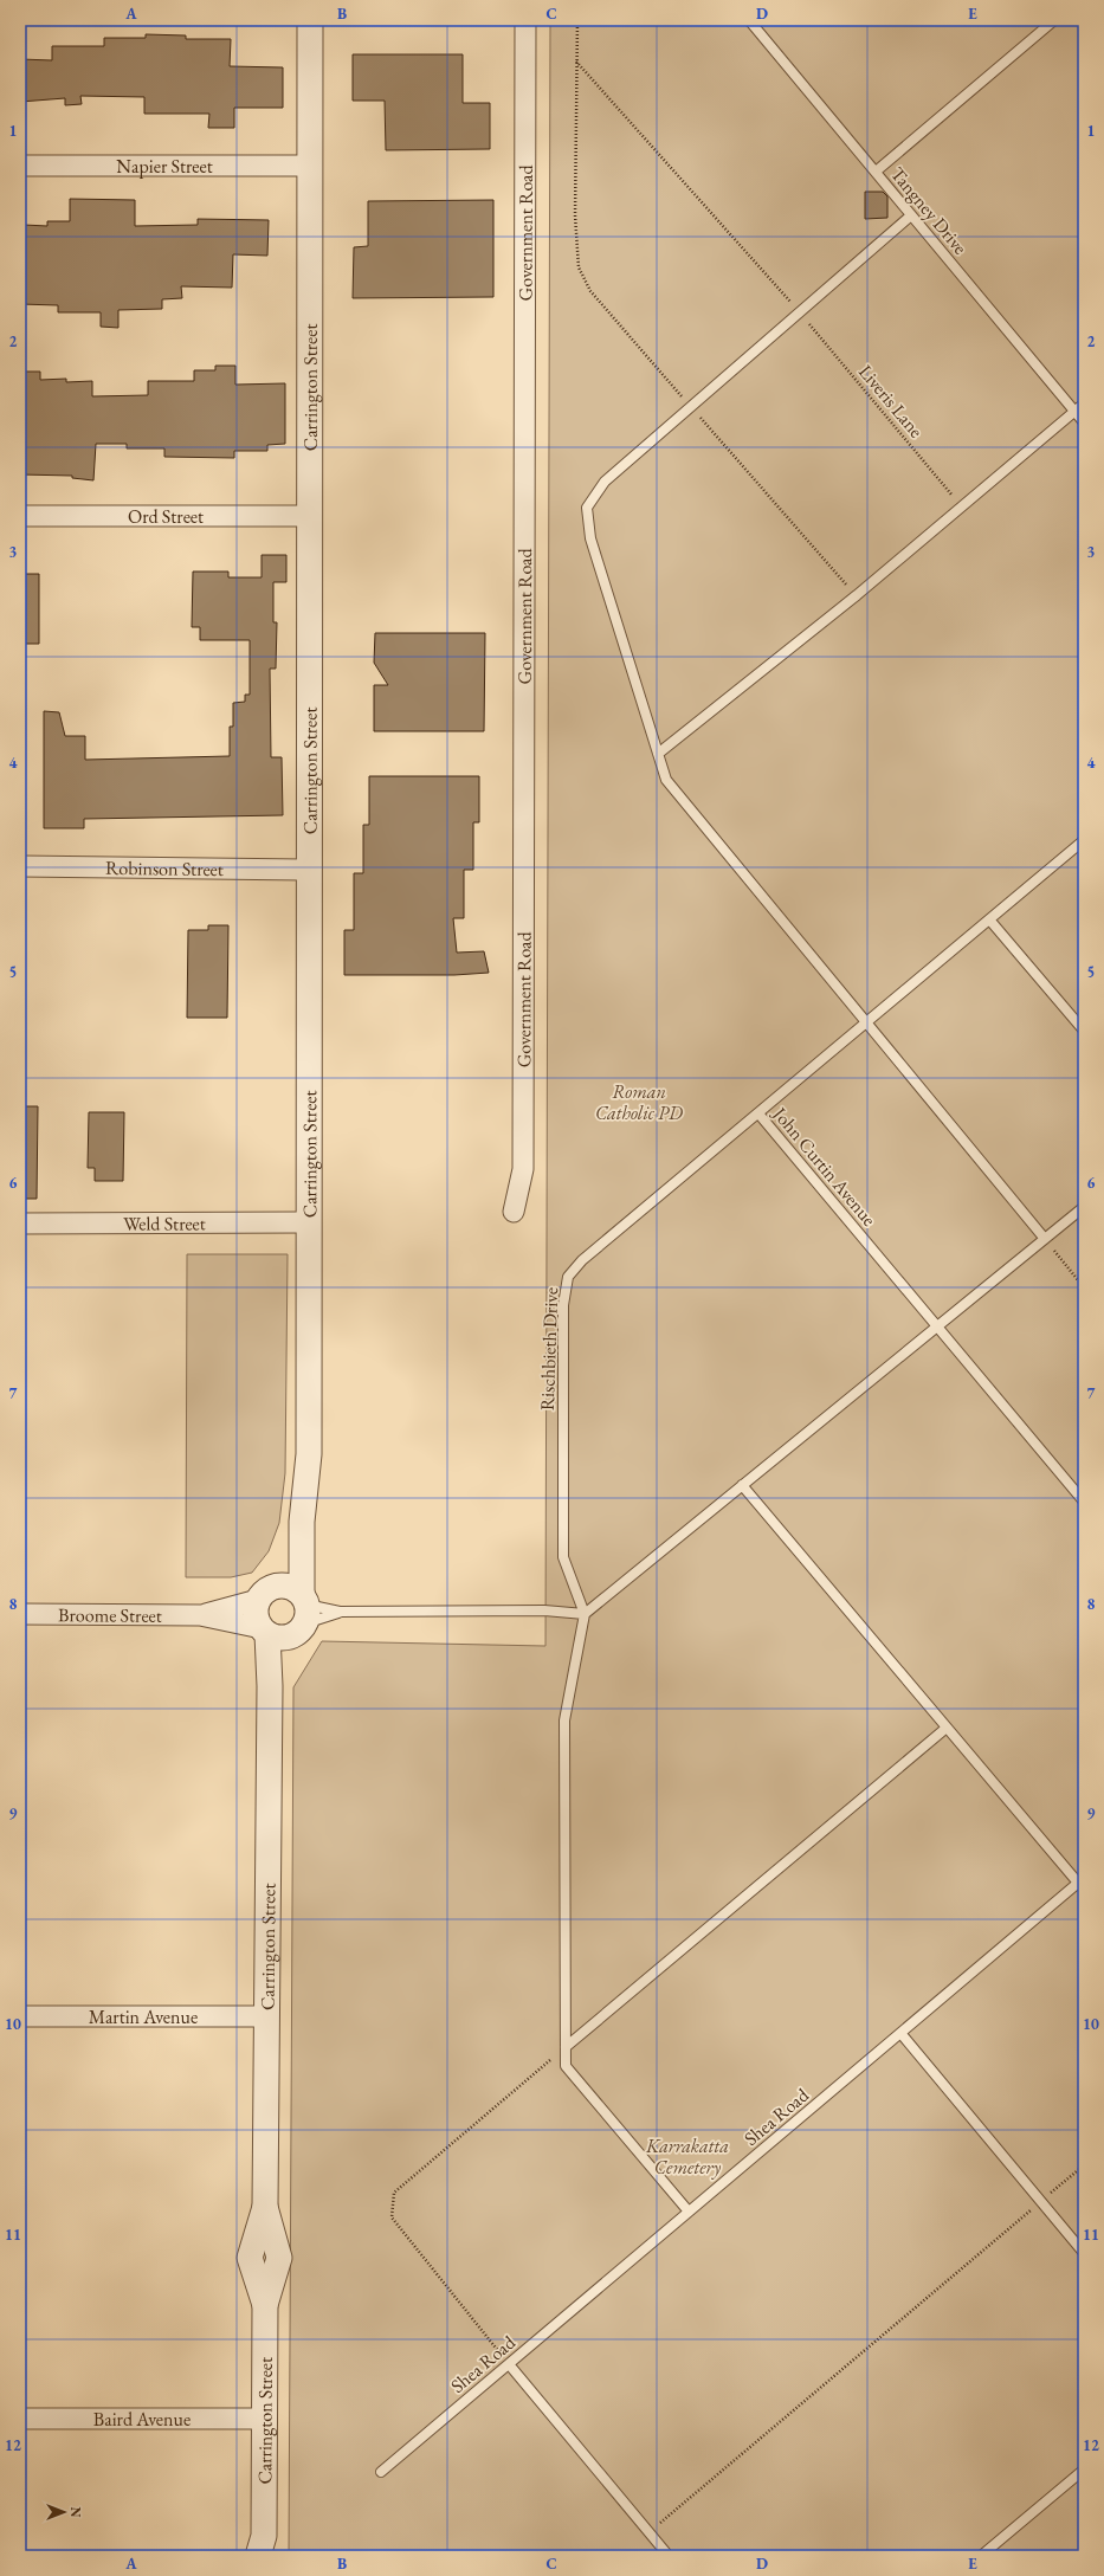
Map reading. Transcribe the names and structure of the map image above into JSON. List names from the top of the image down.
{
  "streets": {
    "street": [
      "Napier Street",
      "Government Road",
      "Carrington Street",
      "Ord Street",
      "Robinson Street",
      "Weld Street",
      "Broome Street",
      "Martin Avenue",
      "Baird Avenue"
    ],
    "lane": [
      "Tangney Drive",
      "John Curtin Avenue",
      "Rischbieth Drive",
      "Shea Road"
    ],
    "path": ["Liveris Lane"]
  },
  "crossings": [
    ["Napier Street", "Carrington Street"],
    ["Carrington Street", "Ord Street"],
    ["Carrington Street", "Robinson Street"],
    ["Carrington Street", "Weld Street"],
    ["Carrington Street", "Broome Street"],
    ["Carrington Street", "Martin Avenue"],
    ["Carrington Street", "Baird Avenue"],
    ["John Curtin Avenue", "Rischbieth Drive"]
  ],
  "parks": ["Roman Catholic PD", "Karrakatta Cemetery"],
  "north": "right",
  "grid": {
    "columns": [
      "A",
      "B",
      "C",
      "D",
      "E"
    ],
    "rows": [
      "1",
      "2",
      "3",
      "4",
      "5",
      "6",
      "7",
      "8",
      "9",
      "10",
      "11",
      "12"
    ]
  }
}
